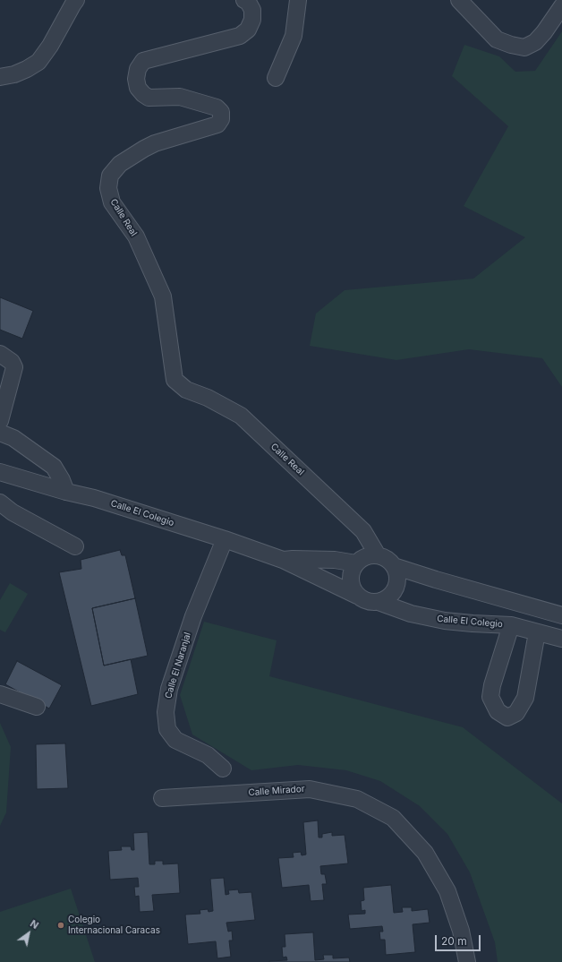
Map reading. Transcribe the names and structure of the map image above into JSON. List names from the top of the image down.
{
  "streets": {
    "street": [
      "Calle Real",
      "Calle El Colegio",
      "Calle El Naranjal",
      "Calle Mirador"
    ]
  },
  "crossings": [
    ["Calle Real", "Calle El Colegio"],
    ["Calle El Colegio", "Calle El Naranjal"]
  ],
  "places": ["Colegio Internacional Caracas"],
  "scale_bar": "20 m",
  "north": "top right"
}
